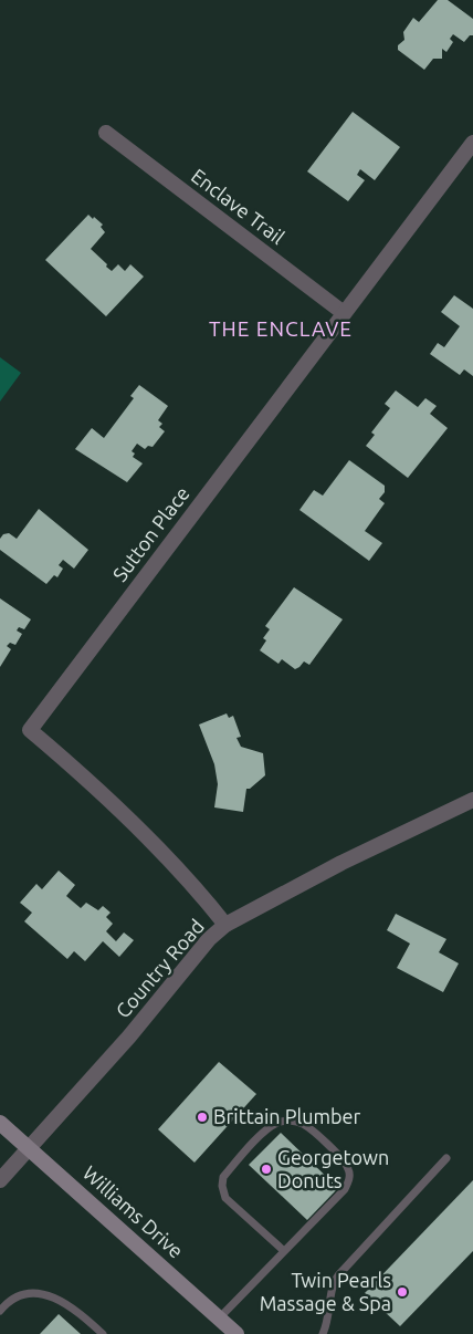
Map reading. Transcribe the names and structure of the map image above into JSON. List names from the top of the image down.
{
  "streets": {
    "main road": ["Williams Drive"],
    "street": ["Enclave Trail", "Sutton Place", "Country Road"]
  },
  "crossings": [
    ["Enclave Trail", "Sutton Place"],
    ["Sutton Place", "Country Road"],
    ["Country Road", "Williams Drive"]
  ],
  "districts": ["THE ENCLAVE"],
  "places": ["Brittain Plumber", "Georgetown Donuts", "Twin Pearls Massage & Spa"]
}
